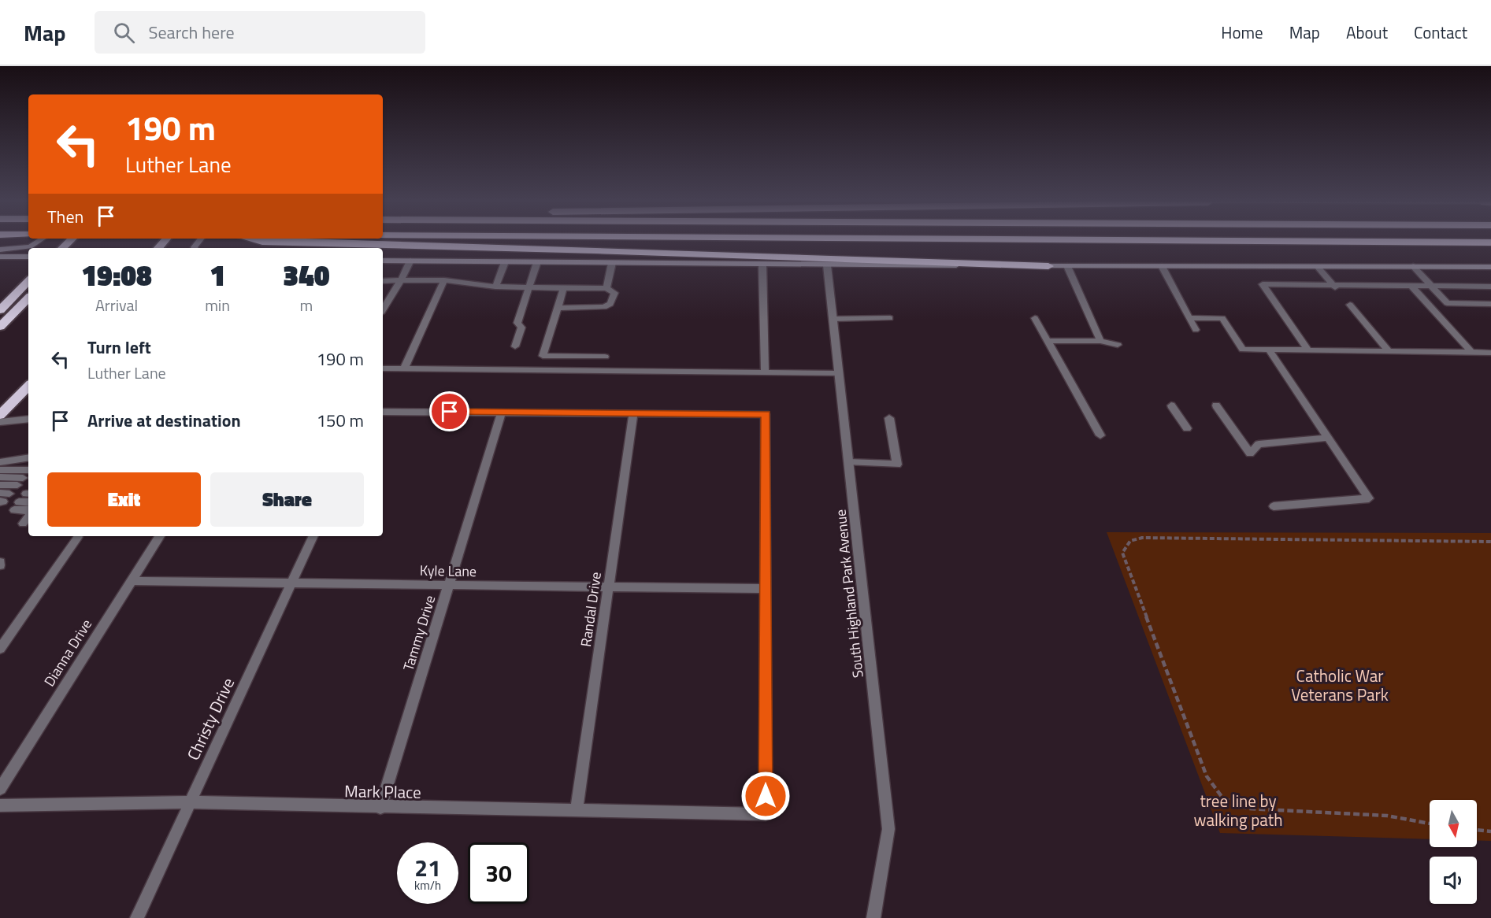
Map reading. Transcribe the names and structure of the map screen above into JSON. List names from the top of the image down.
{
  "streets": {
    "street": [
      "Kyle Lane",
      "South Highland Park Avenue",
      "Randal Drive",
      "Tammy Drive",
      "Dianna Drive",
      "Christy Drive",
      "Mark Place"
    ]
  },
  "crossings": [
    ["Kyle Lane", "Randal Drive"],
    ["Kyle Lane", "Tammy Drive"],
    ["Kyle Lane", "Dianna Drive"],
    ["Kyle Lane", "Christy Drive"],
    ["Kyle Lane", "Mark Place"],
    ["Randal Drive", "Mark Place"],
    ["Tammy Drive", "Mark Place"],
    ["Christy Drive", "Mark Place"]
  ],
  "parks": ["Catholic War Veterans Park", "tree line by walking path"],
  "north": "bottom",
  "page": {
    "header": "Map",
    "search": "Search here",
    "nav": [
      "Home",
      "Map",
      "About",
      "Contact"
    ],
    "turn": ["190 m", "Luther Lane"],
    "then": "Then",
    "eta": [
      "19:08",
      "Arrival",
      "1",
      "min",
      "340",
      "m"
    ],
    "list": [
      {
        "name": "Turn left",
        "note": "Luther Lane",
        "value": "190 m"
      },
      {
        "name": "Arrive at destination",
        "value": "150 m"
      }
    ],
    "buttons": ["Exit", "Share"],
    "speed": "21 km/h",
    "limit": "30"
  }
}
